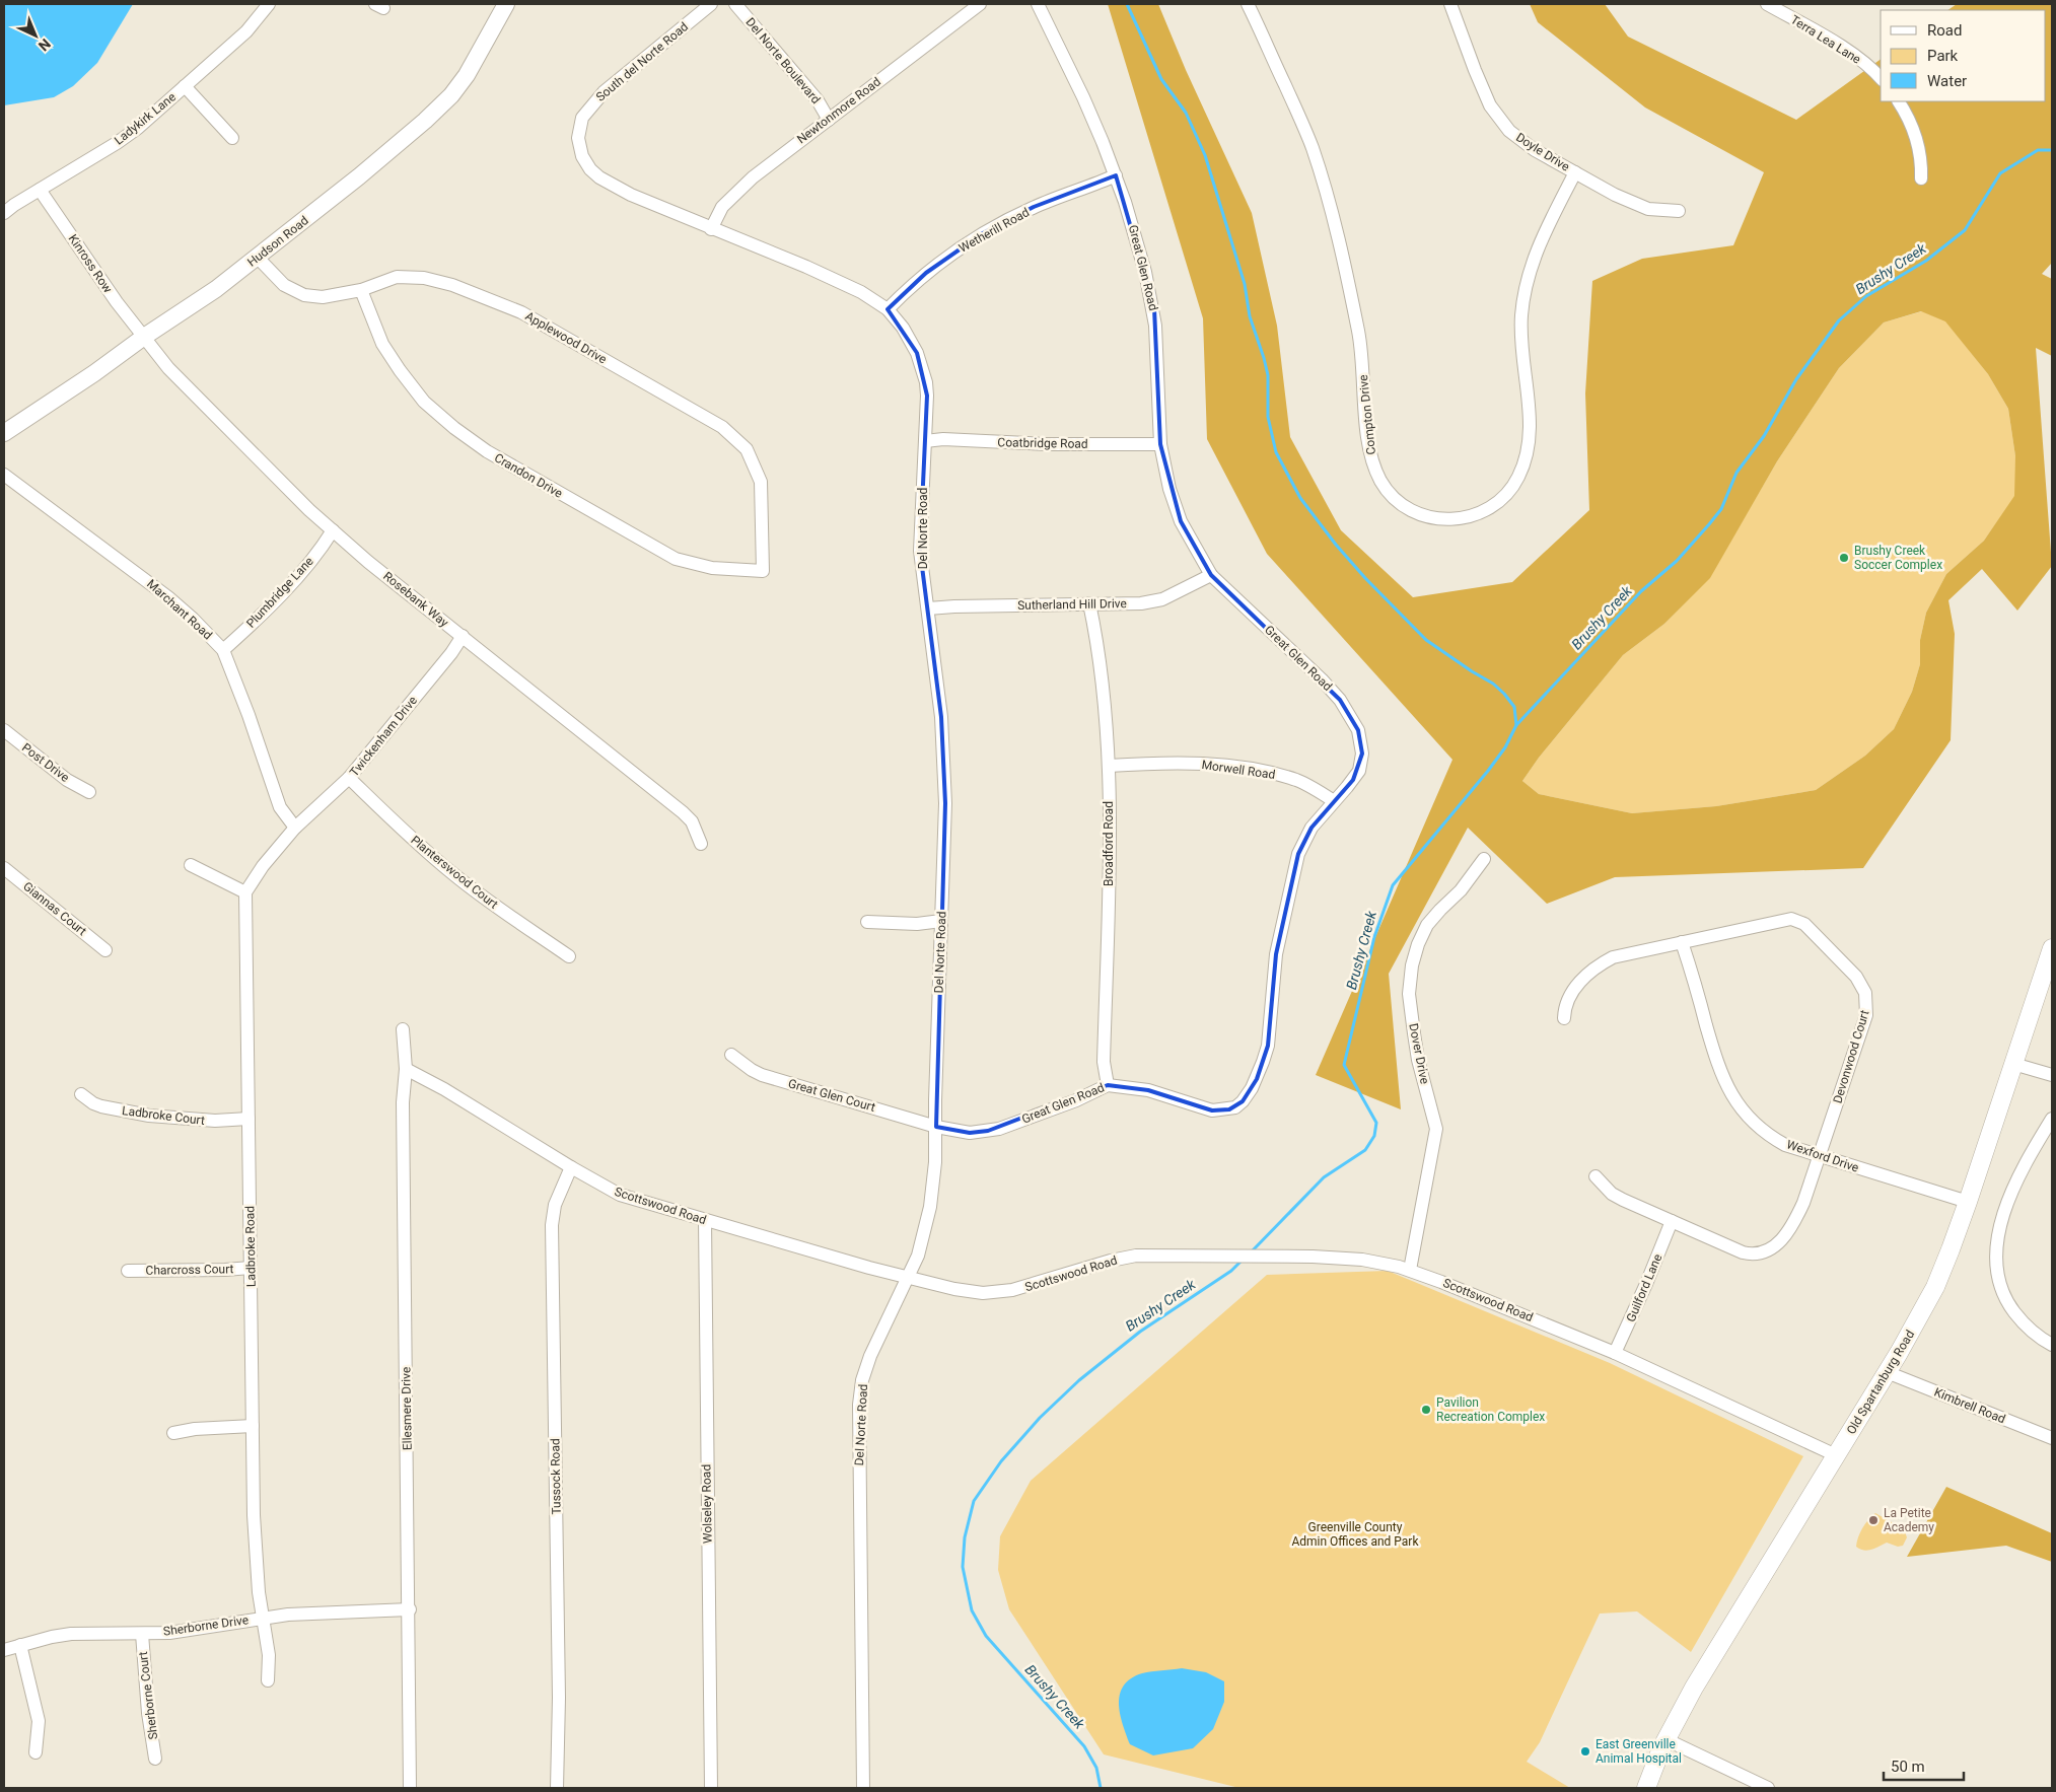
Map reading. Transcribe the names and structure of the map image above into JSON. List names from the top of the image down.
{
  "streets": {
    "main road": ["Old Spartanburg Road"],
    "street": [
      "Terra Lea Lane",
      "Del Norte Boulevard",
      "South del Norte Road",
      "Newtonmore Road",
      "Ladykirk Lane",
      "Doyle Drive",
      "Wetherill Road",
      "Hudson Road",
      "Kinross Row",
      "Great Glen Road",
      "Applewood Drive",
      "Compton Drive",
      "Coatbridge Road",
      "Crandon Drive",
      "Del Norte Road",
      "Plumbridge Lane",
      "Rosebank Way",
      "Sutherland Hill Drive",
      "Marchant Road",
      "Twickenham Drive",
      "Post Drive",
      "Morwell Road",
      "Broadford Road",
      "Planterswood Court",
      "Giannas Court",
      "Dover Drive",
      "Devonwood Court",
      "Great Glen Court",
      "Ladbroke Court",
      "Wexford Drive",
      "Scottswood Road",
      "Ladbroke Road",
      "Charcross Court",
      "Guilford Lane",
      "Kimbrell Road",
      "Ellesmere Drive",
      "Tussock Road",
      "Wolseley Road",
      "Sherborne Drive",
      "Sherborne Court"
    ]
  },
  "crossings": [
    ["Del Norte Boulevard", "Newtonmore Road"],
    ["South del Norte Road", "Newtonmore Road"],
    ["South del Norte Road", "Del Norte Road"],
    ["Newtonmore Road", "Del Norte Road"],
    ["Ladykirk Lane", "Kinross Row"],
    ["Doyle Drive", "Compton Drive"],
    ["Wetherill Road", "Great Glen Road"],
    ["Wetherill Road", "Del Norte Road"],
    ["Hudson Road", "Kinross Row"],
    ["Hudson Road", "Applewood Drive"],
    ["Hudson Road", "Rosebank Way"],
    ["Kinross Row", "Rosebank Way"],
    ["Great Glen Road", "Coatbridge Road"],
    ["Great Glen Road", "Del Norte Road"],
    ["Great Glen Road", "Sutherland Hill Drive"],
    ["Great Glen Road", "Morwell Road"],
    ["Great Glen Road", "Broadford Road"],
    ["Great Glen Road", "Great Glen Court"],
    ["Applewood Drive", "Crandon Drive"],
    ["Coatbridge Road", "Del Norte Road"],
    ["Del Norte Road", "Sutherland Hill Drive"],
    ["Del Norte Road", "Great Glen Court"],
    ["Del Norte Road", "Scottswood Road"],
    ["Plumbridge Lane", "Rosebank Way"],
    ["Plumbridge Lane", "Marchant Road"],
    ["Rosebank Way", "Twickenham Drive"],
    ["Sutherland Hill Drive", "Broadford Road"],
    ["Marchant Road", "Twickenham Drive"],
    ["Twickenham Drive", "Planterswood Court"],
    ["Morwell Road", "Broadford Road"],
    ["Dover Drive", "Scottswood Road"],
    ["Devonwood Court", "Wexford Drive"],
    ["Devonwood Court", "Guilford Lane"],
    ["Ladbroke Court", "Ladbroke Road"],
    ["Wexford Drive", "Old Spartanburg Road"],
    ["Scottswood Road", "Guilford Lane"],
    ["Scottswood Road", "Old Spartanburg Road"],
    ["Scottswood Road", "Ellesmere Drive"],
    ["Scottswood Road", "Tussock Road"],
    ["Scottswood Road", "Wolseley Road"],
    ["Ladbroke Road", "Charcross Court"],
    ["Ladbroke Road", "Sherborne Drive"],
    ["Old Spartanburg Road", "Kimbrell Road"],
    ["Ellesmere Drive", "Sherborne Drive"],
    ["Sherborne Drive", "Sherborne Court"]
  ],
  "water": ["Brushy Creek"],
  "parks": ["Greenville County Admin Offices and Park"],
  "places": [
    "Brushy Creek Soccer Complex",
    "Pavilion Recreation Complex",
    "La Petite Academy",
    "East Greenville Animal Hospital"
  ],
  "legend": ["Road", "Park", "Water"],
  "scale_bar": "50 m",
  "north": "bottom right"
}
